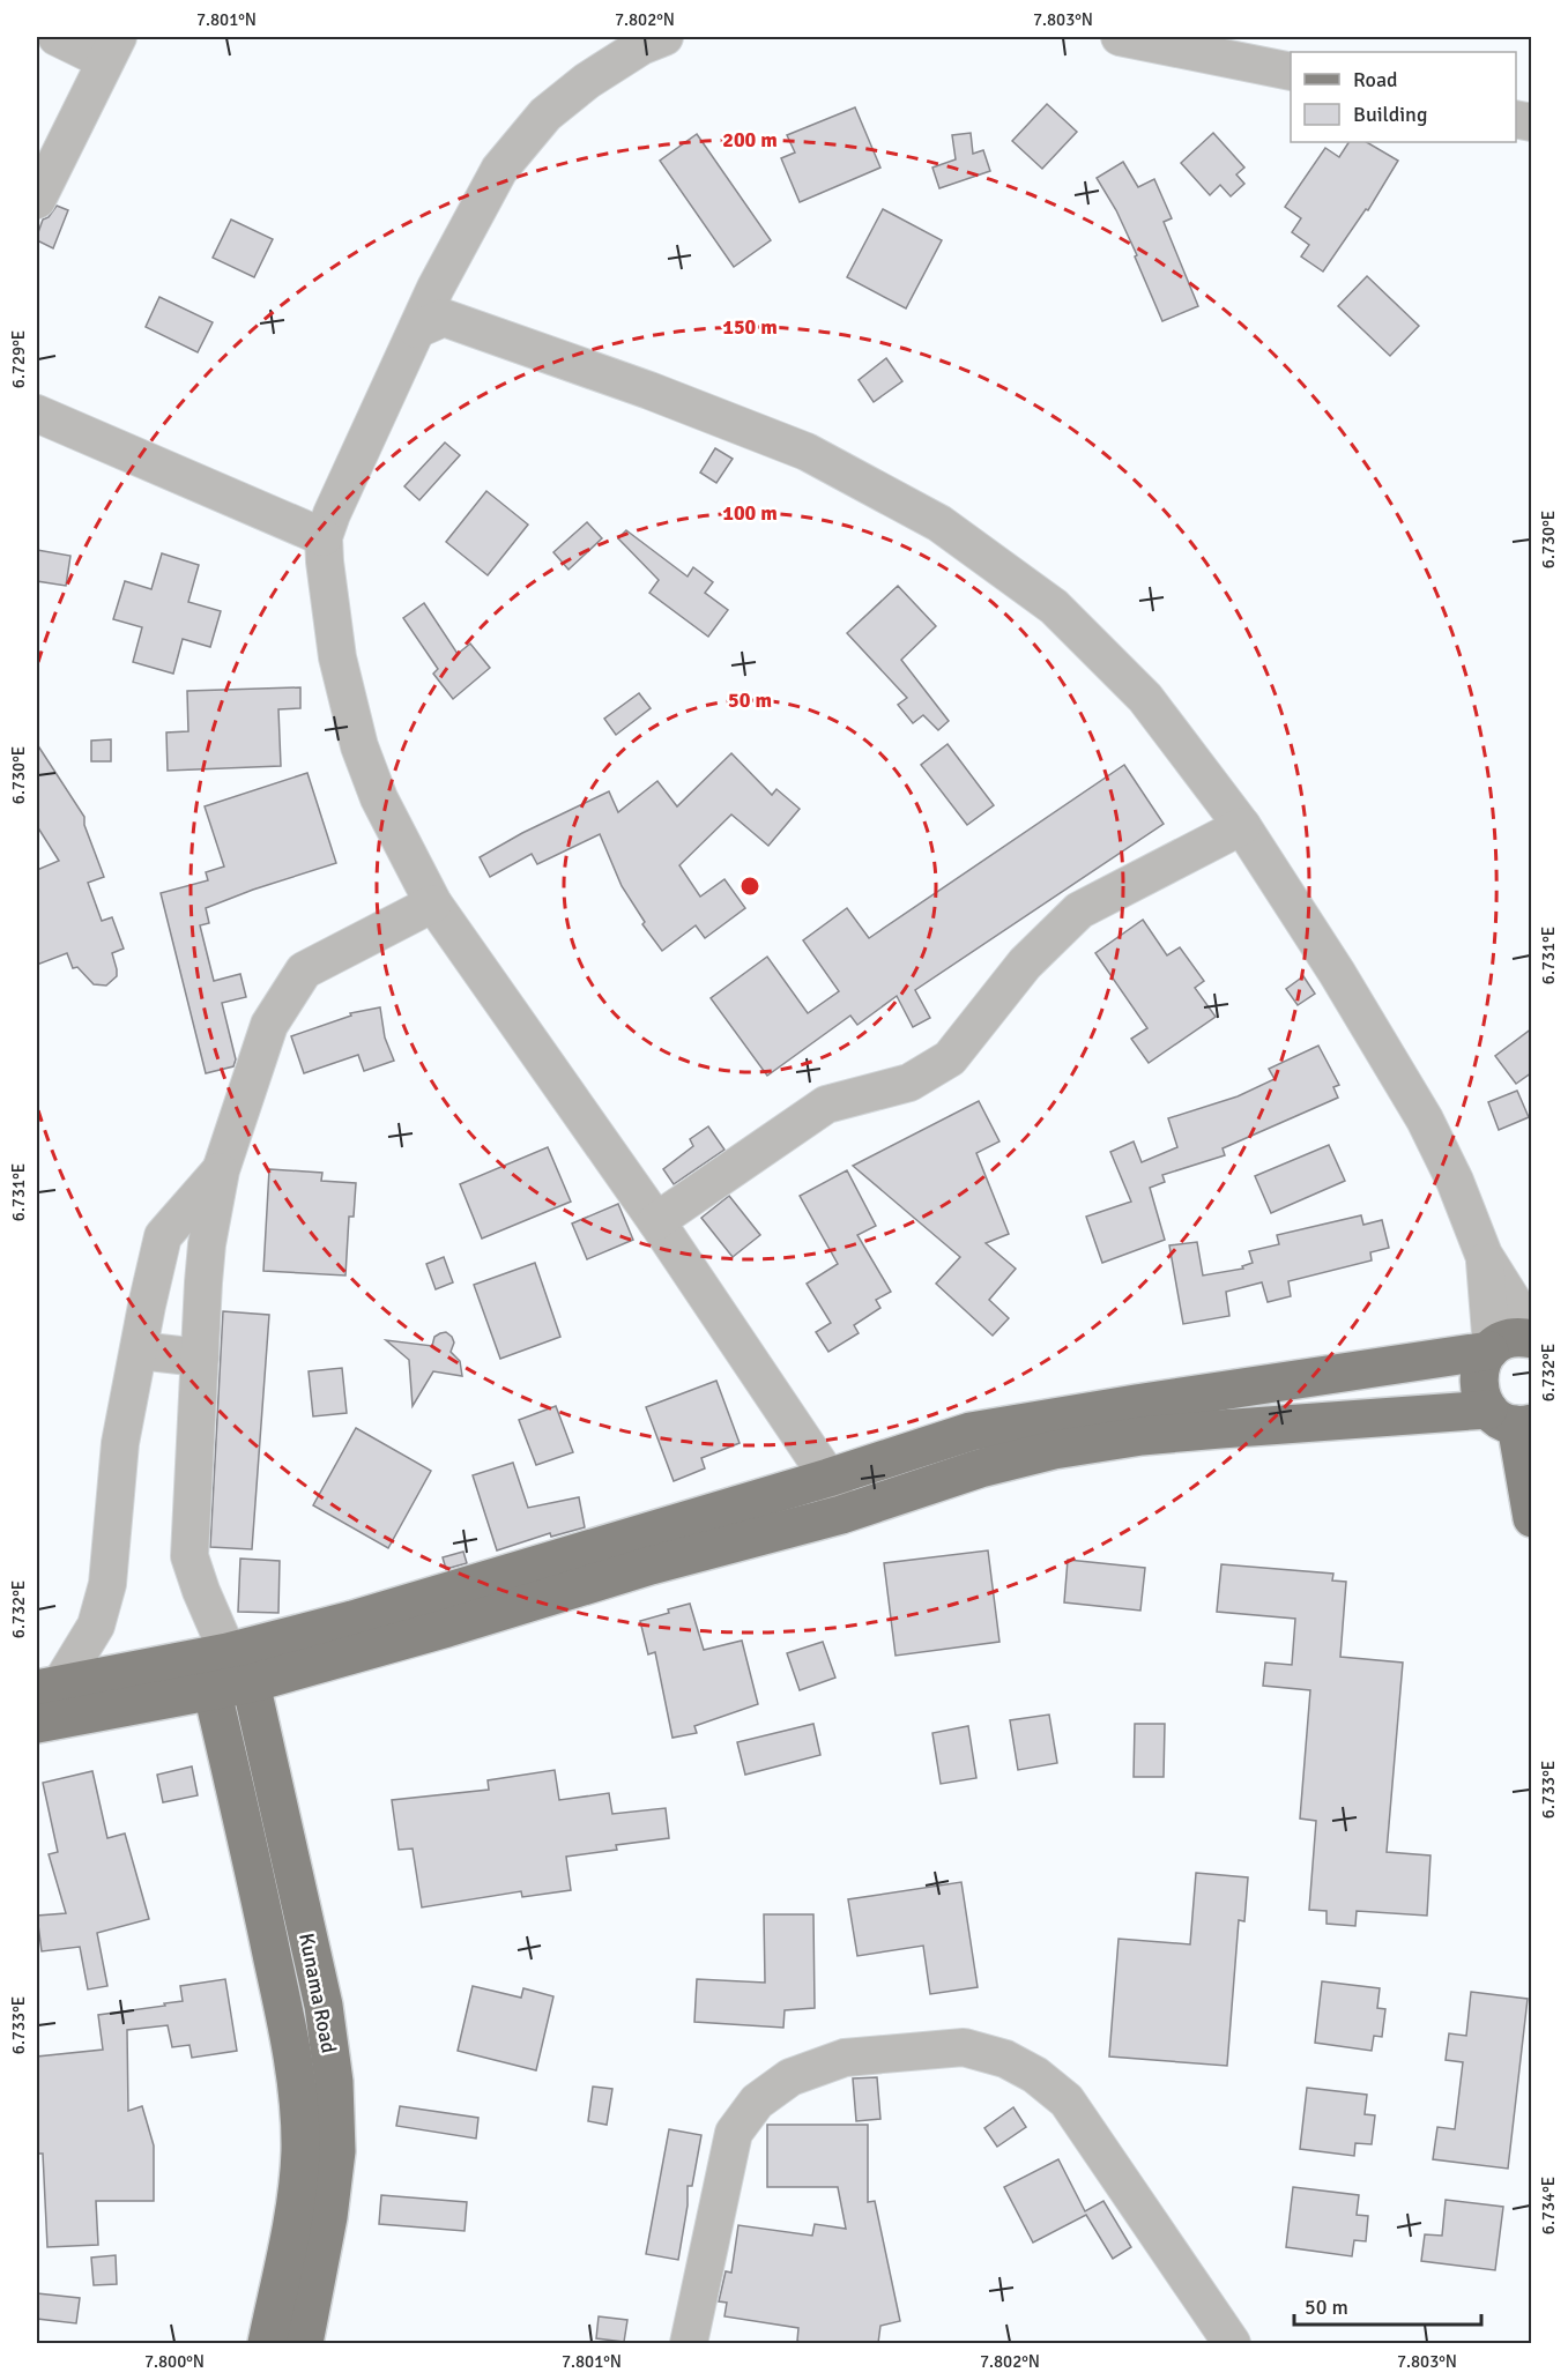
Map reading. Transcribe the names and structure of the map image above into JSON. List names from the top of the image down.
{
  "streets": {
    "main road": ["Kunama Road"]
  },
  "legend": ["Road", "Building"],
  "scale_bar": "50 m",
  "coordinates": [
    "7.801°N",
    "7.802°N",
    "7.803°N",
    "6.729°E",
    "6.730°E",
    "6.731°E",
    "6.732°E",
    "6.733°E",
    "6.734°E",
    "7.800°N"
  ],
  "rings": [
    "200 m",
    "150 m",
    "100 m",
    "50 m"
  ]
}
